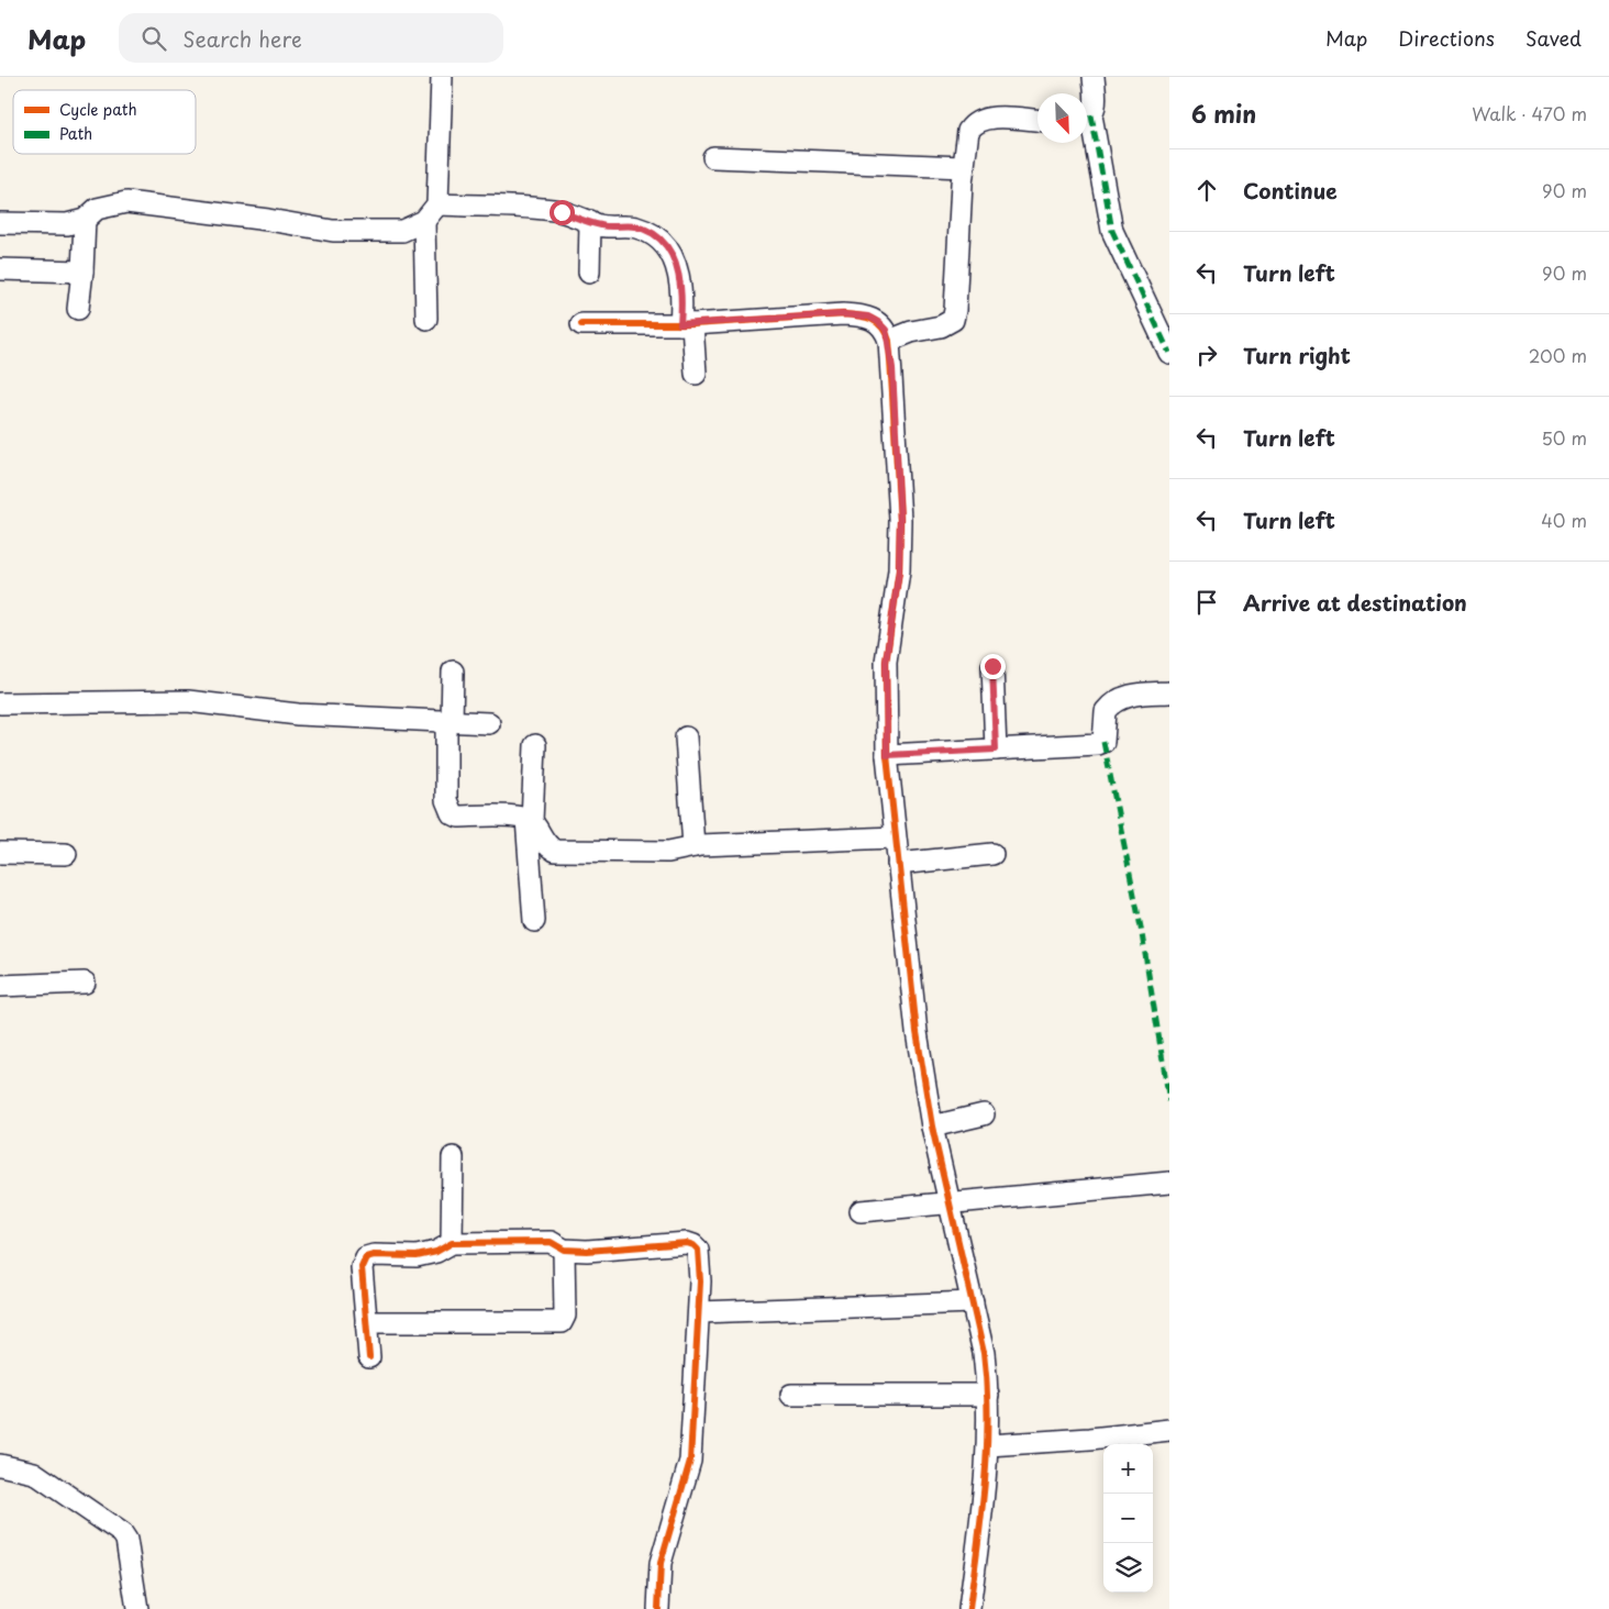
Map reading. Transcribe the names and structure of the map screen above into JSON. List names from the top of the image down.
{
  "legend": ["Cycle path", "Path"],
  "north": "bottom right",
  "page": {
    "header": "Map",
    "search": "Search here",
    "nav": ["Map", "Directions", "Saved"],
    "heading": ["6 min", "Walk · 470 m"],
    "list": [
      ["Continue", "90 m"],
      ["Turn left", "90 m"],
      ["Turn right", "200 m"],
      ["Turn left", "50 m"],
      ["Turn left", "40 m"],
      "Arrive at destination"
    ],
    "map_buttons": ["+", "−"]
  }
}
